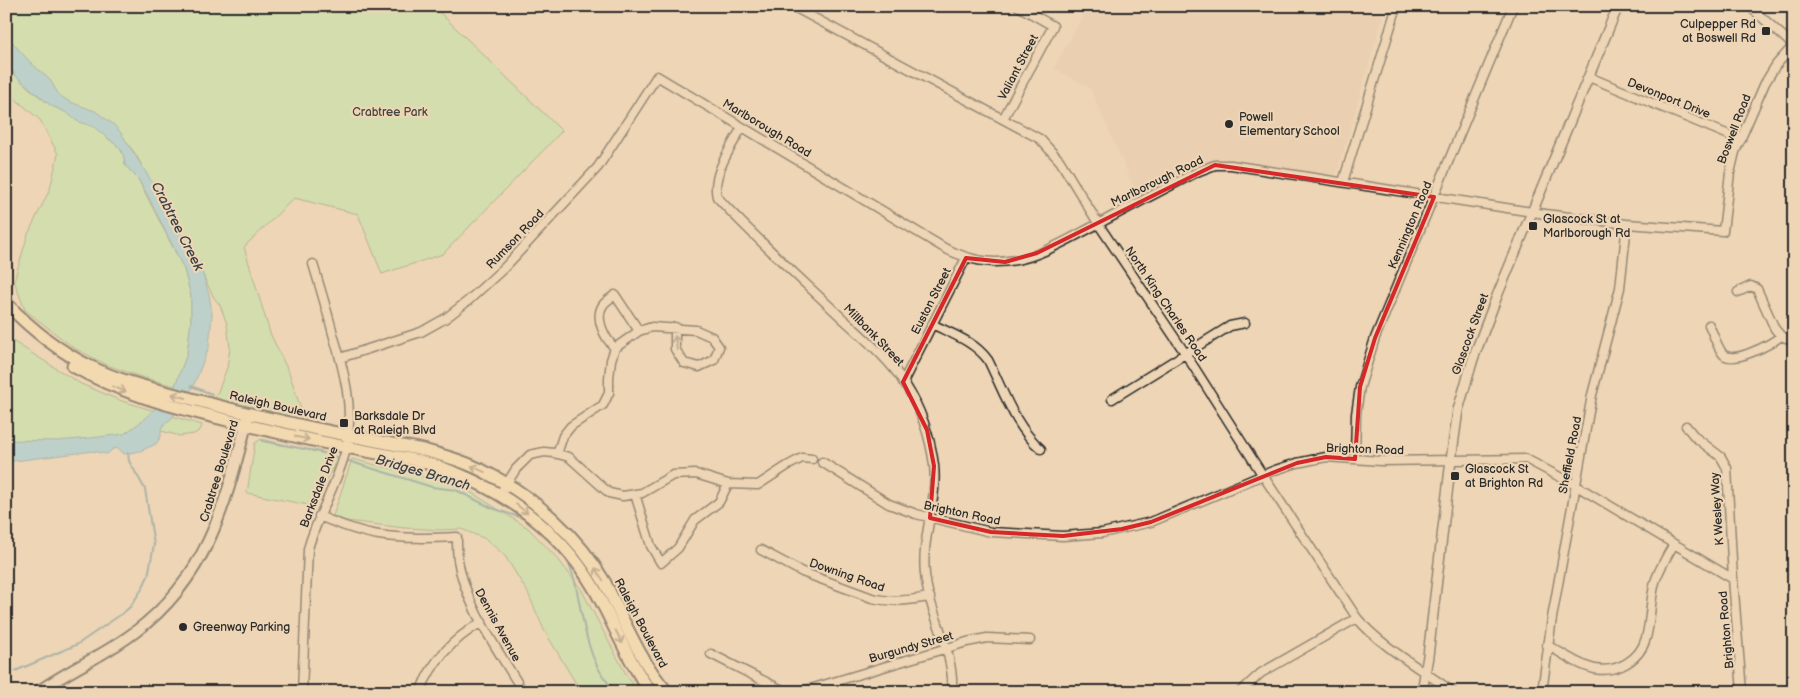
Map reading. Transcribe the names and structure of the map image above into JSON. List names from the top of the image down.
{
  "streets": {
    "main road": ["Raleigh Boulevard", "Crabtree Boulevard"],
    "street": [
      "Valiant Street",
      "Devonport Drive",
      "Marlborough Road",
      "Boswell Road",
      "Kennington Road",
      "Rumson Road",
      "Euston Street",
      "North King Charles Road",
      "Glascock Street",
      "Millbank Street",
      "Brighton Road",
      "Sheffield Road",
      "Barksdale Drive",
      "K Wesley Way",
      "Downing Road",
      "Dennis Avenue",
      "Burgundy Street"
    ]
  },
  "crossings": [
    ["Valiant Street", "North King Charles Road"],
    ["Devonport Drive", "Boswell Road"],
    ["Devonport Drive", "Glascock Street"],
    ["Marlborough Road", "Boswell Road"],
    ["Marlborough Road", "Kennington Road"],
    ["Marlborough Road", "Rumson Road"],
    ["Marlborough Road", "Euston Street"],
    ["Marlborough Road", "North King Charles Road"],
    ["Marlborough Road", "Glascock Street"],
    ["Marlborough Road", "Millbank Street"],
    ["Marlborough Road", "Sheffield Road"],
    ["Kennington Road", "Brighton Road"],
    ["Rumson Road", "Barksdale Drive"],
    ["Euston Street", "Millbank Street"],
    ["North King Charles Road", "Glascock Street"],
    ["North King Charles Road", "Brighton Road"],
    ["Glascock Street", "Brighton Road"],
    ["Millbank Street", "Brighton Road"],
    ["Millbank Street", "Downing Road"],
    ["Millbank Street", "Burgundy Street"],
    ["Raleigh Boulevard", "Crabtree Boulevard"],
    ["Raleigh Boulevard", "Barksdale Drive"],
    ["Brighton Road", "Sheffield Road"],
    ["Brighton Road", "K Wesley Way"],
    ["Barksdale Drive", "Dennis Avenue"]
  ],
  "water": ["Crabtree Creek", "Bridges Branch"],
  "parks": ["Crabtree Park"],
  "places": {
    "transit": [
      "Culpepper Rd at Boswell Rd",
      "Glascock St at Marlborough Rd",
      "Barksdale Dr at Raleigh Blvd",
      "Glascock St at Brighton Rd"
    ],
    "other": ["Powell Elementary School", "Greenway Parking"]
  }
}
